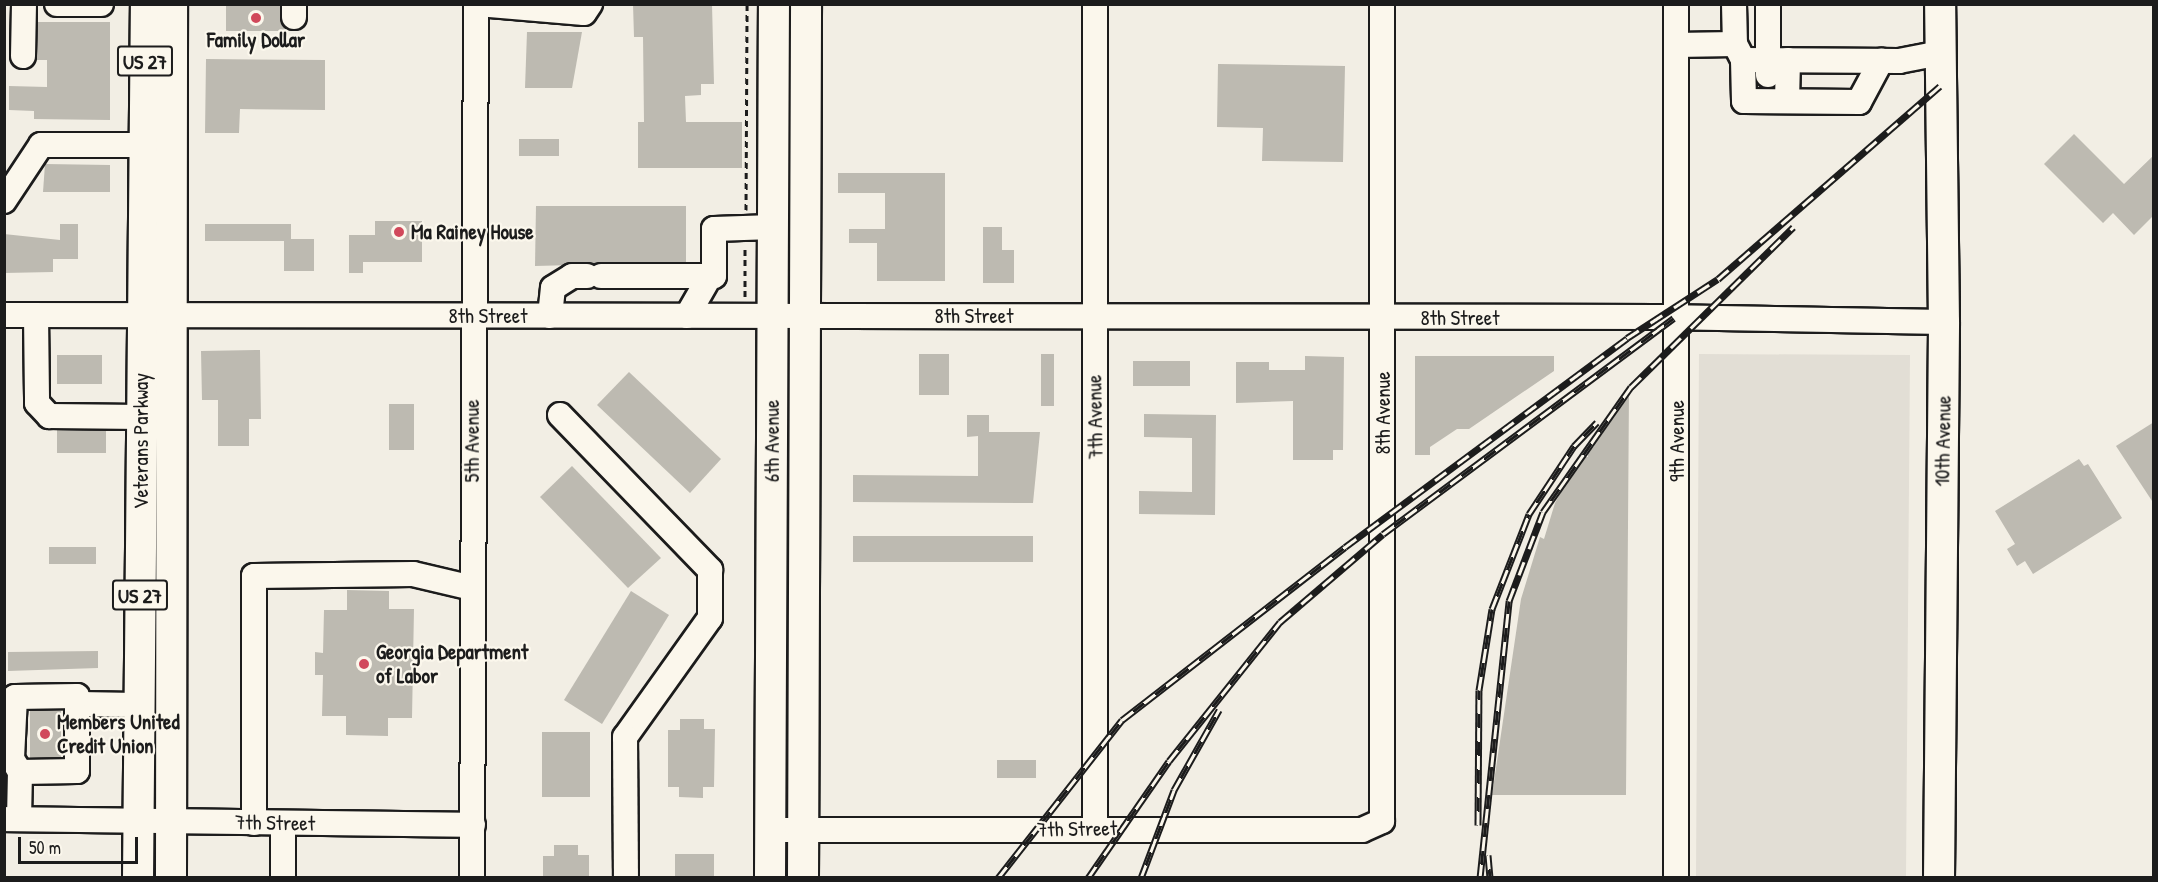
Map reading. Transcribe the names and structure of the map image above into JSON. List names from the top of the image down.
{
  "streets": {
    "main road": [
      "US 27",
      "Veterans Parkway",
      "6th Avenue",
      "10th Avenue"
    ],
    "street": [
      "8th Street",
      "8th Avenue",
      "7th Avenue",
      "5th Avenue",
      "9th Avenue",
      "7th Street"
    ]
  },
  "crossings": [
    ["8th Street", "8th Avenue"],
    ["8th Street", "7th Avenue"],
    ["8th Street", "Veterans Parkway"],
    ["8th Street", "5th Avenue"],
    ["8th Street", "6th Avenue"],
    ["8th Street", "9th Avenue"],
    ["8th Street", "10th Avenue"],
    ["8th Avenue", "7th Street"],
    ["7th Avenue", "7th Street"],
    ["Veterans Parkway", "7th Street"],
    ["5th Avenue", "7th Street"],
    ["6th Avenue", "7th Street"]
  ],
  "places": [
    "Family Dollar",
    "Ma Rainey House",
    "Georgia Department of Labor",
    "Members United Credit Union"
  ],
  "scale_bar": "50 m"
}
